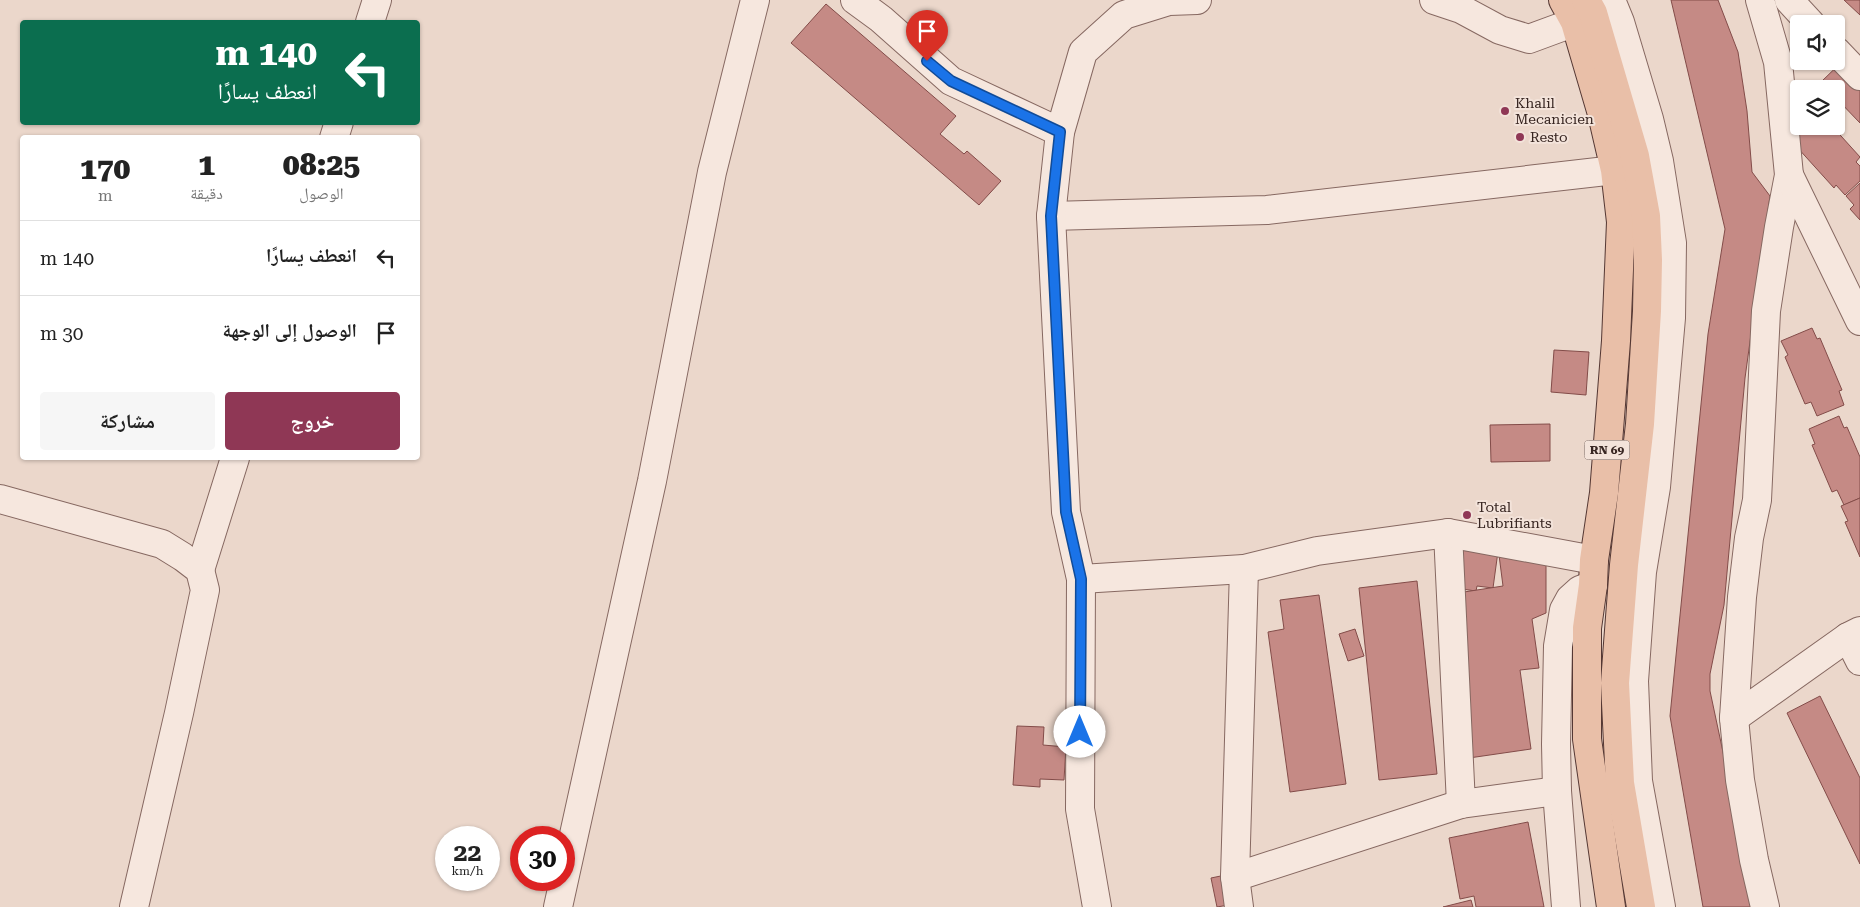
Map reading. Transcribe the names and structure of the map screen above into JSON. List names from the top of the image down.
{
  "streets": {
    "main road": ["RN 69"]
  },
  "places": ["Khalil Mecanicien", "Resto", "Total Lubrifiants"],
  "page": {
    "turn": ["140 m", "انعطف يسارًا"],
    "eta": [
      "08:25",
      "الوصول",
      "1",
      "دقيقة",
      "170",
      "m"
    ],
    "list": [
      {
        "name": "انعطف يسارًا",
        "value": "140 m"
      },
      {
        "name": "الوصول إلى الوجهة",
        "value": "30 m"
      }
    ],
    "buttons": ["خروج", "مشاركة"],
    "speed": "22 km/h",
    "limit": "30"
  }
}
